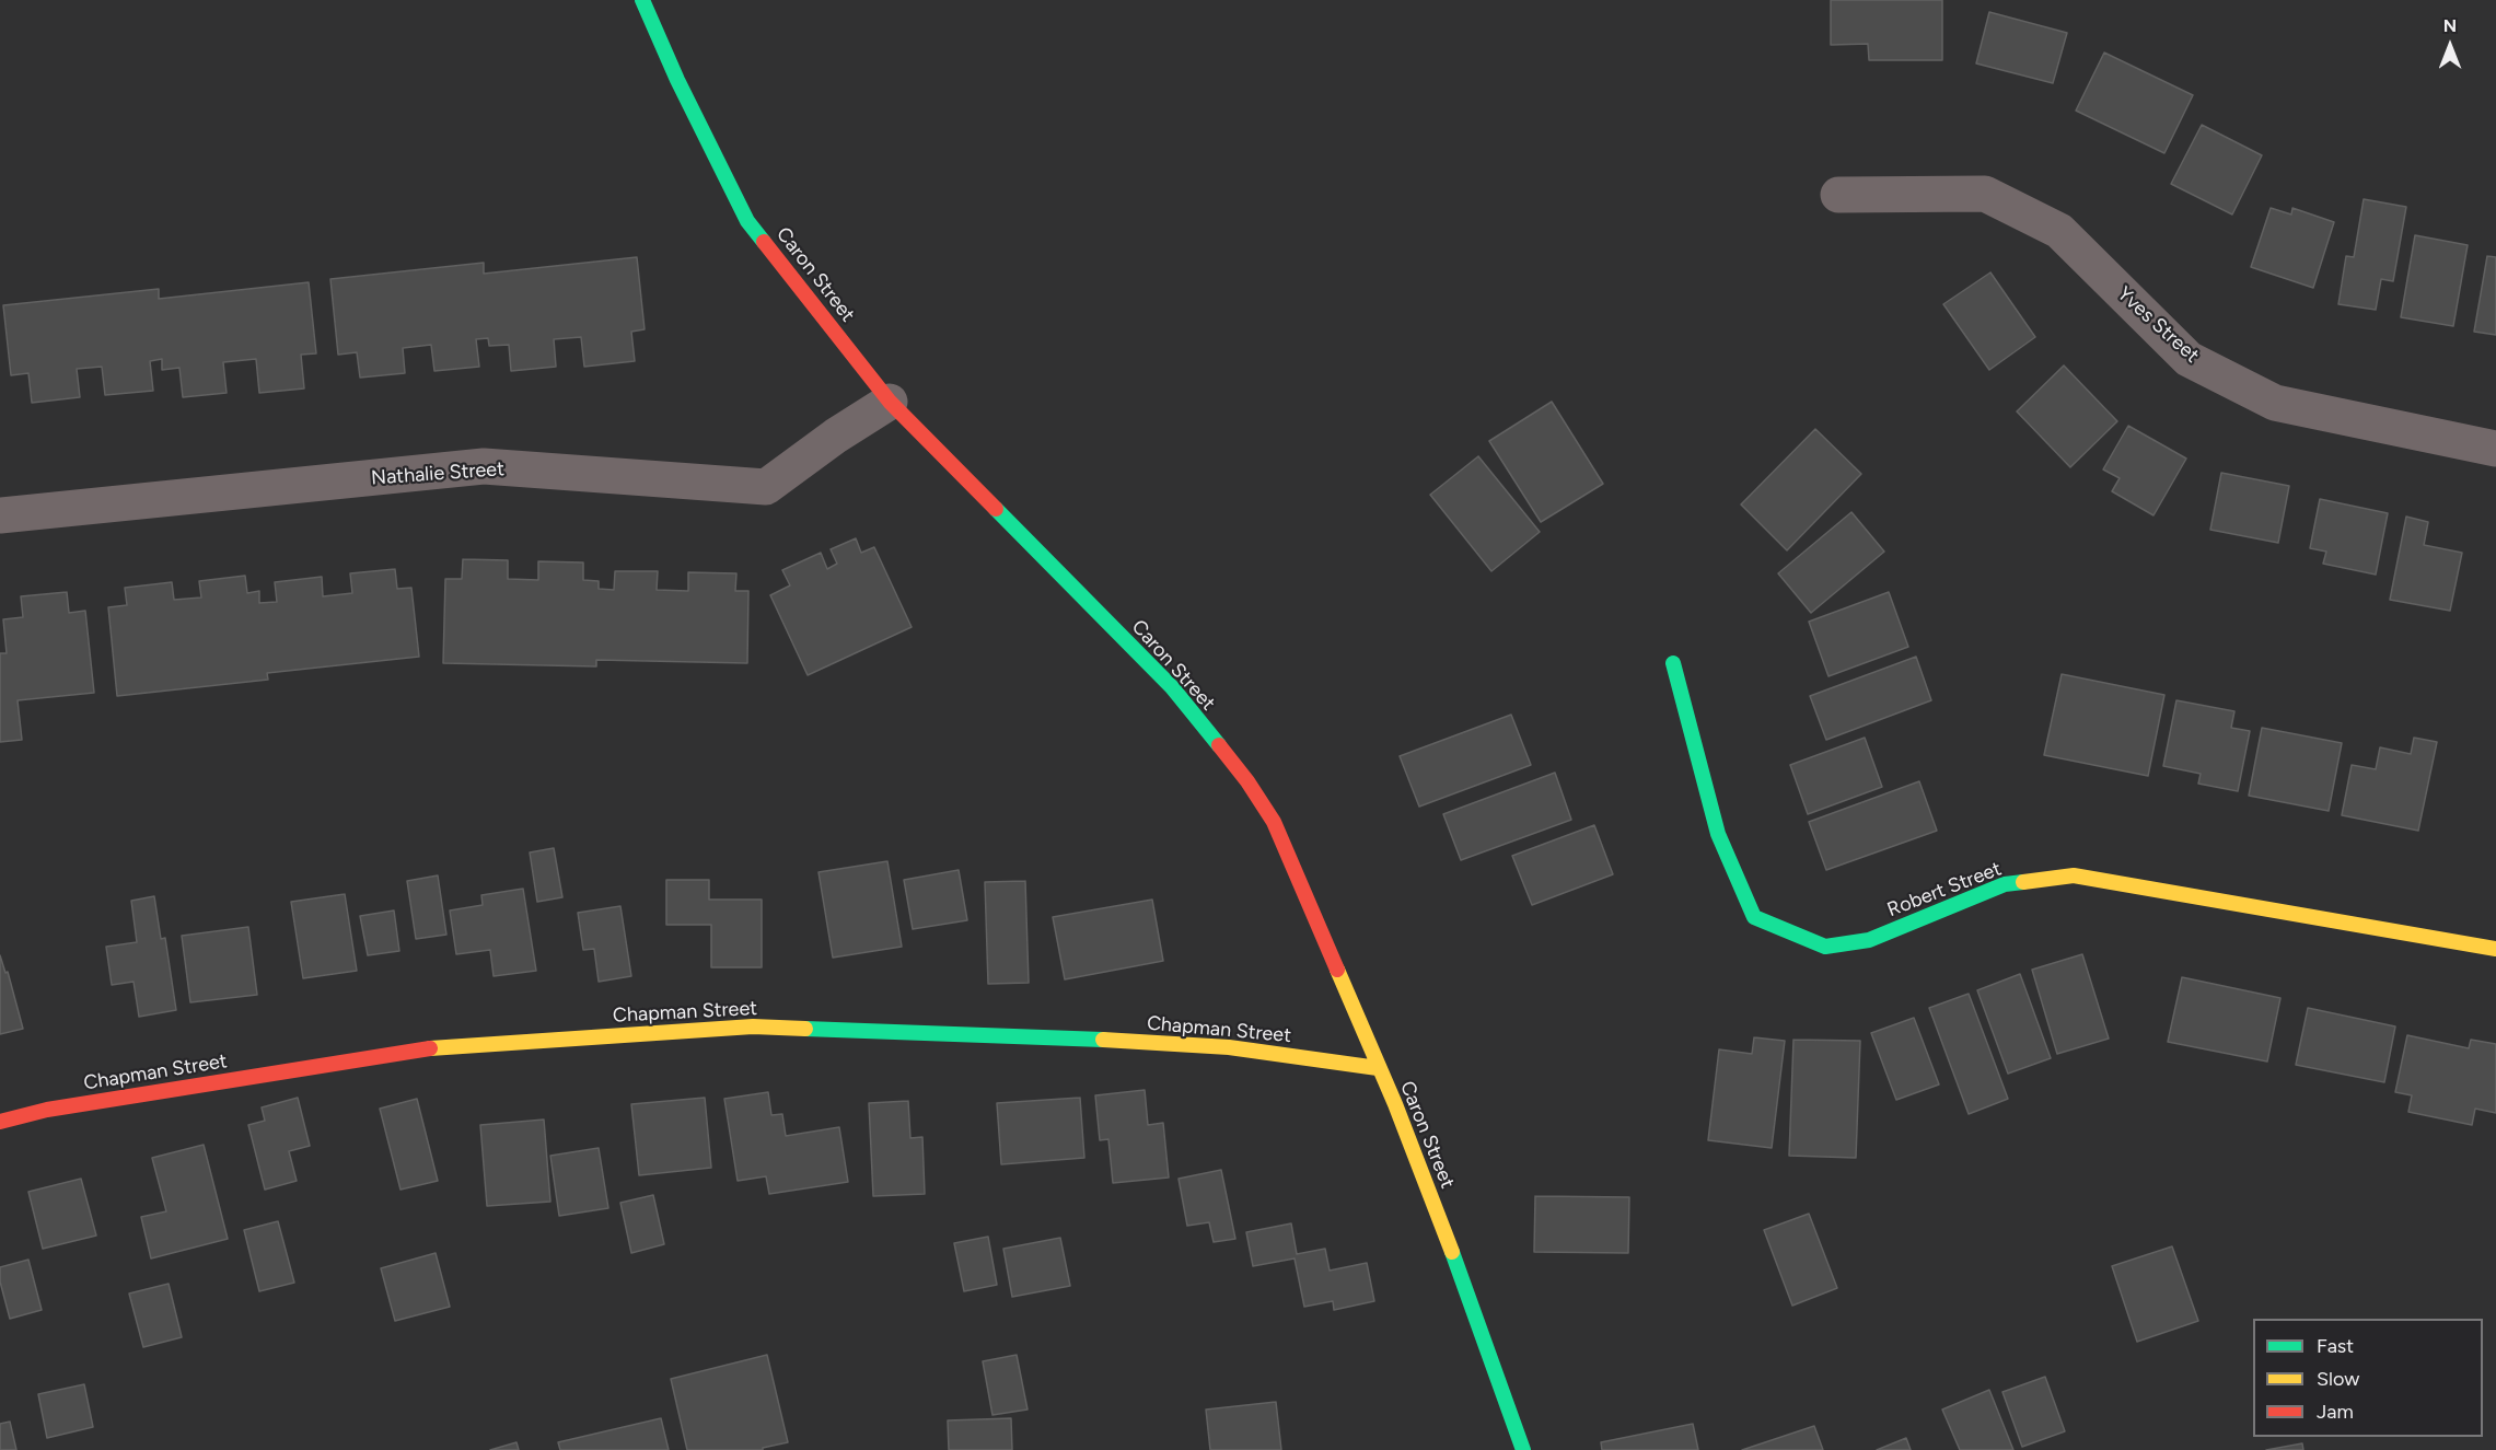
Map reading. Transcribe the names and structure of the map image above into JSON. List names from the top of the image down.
{
  "streets": {
    "street": [
      "Caron Street",
      "Yves Street",
      "Nathalie Street",
      "Robert Street",
      "Chapman Street"
    ]
  },
  "crossings": [
    ["Caron Street", "Nathalie Street"],
    ["Caron Street", "Chapman Street"]
  ],
  "legend": ["Fast", "Slow", "Jam"],
  "north": "top"
}
